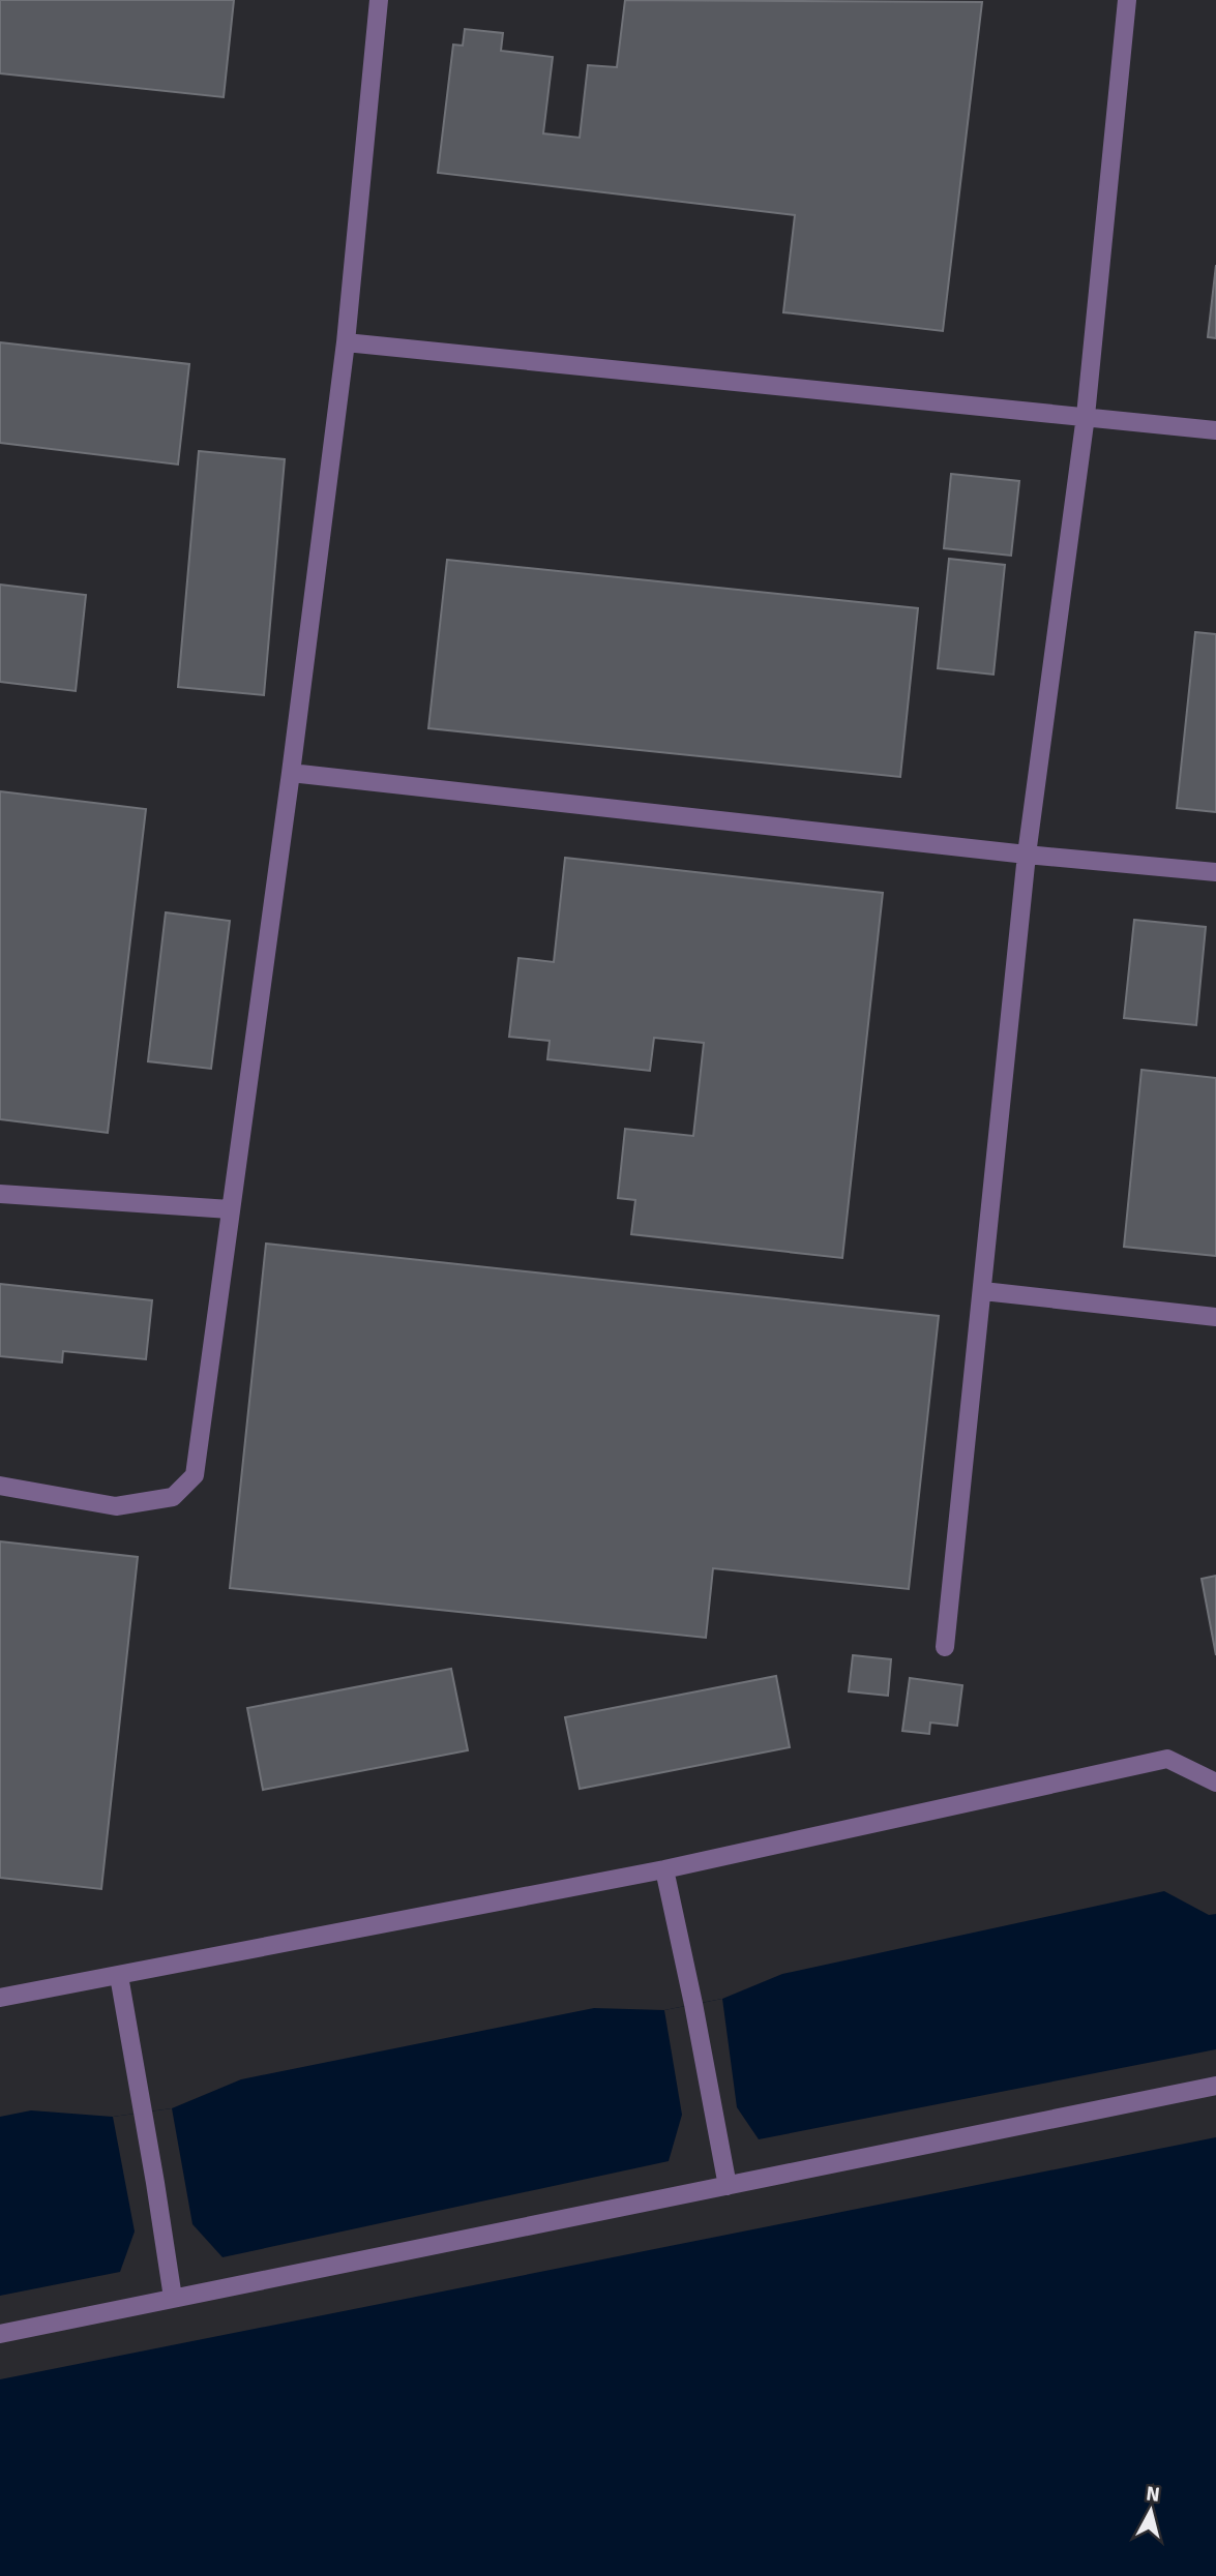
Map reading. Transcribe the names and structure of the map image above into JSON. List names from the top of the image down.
{
  "north": "top"
}
